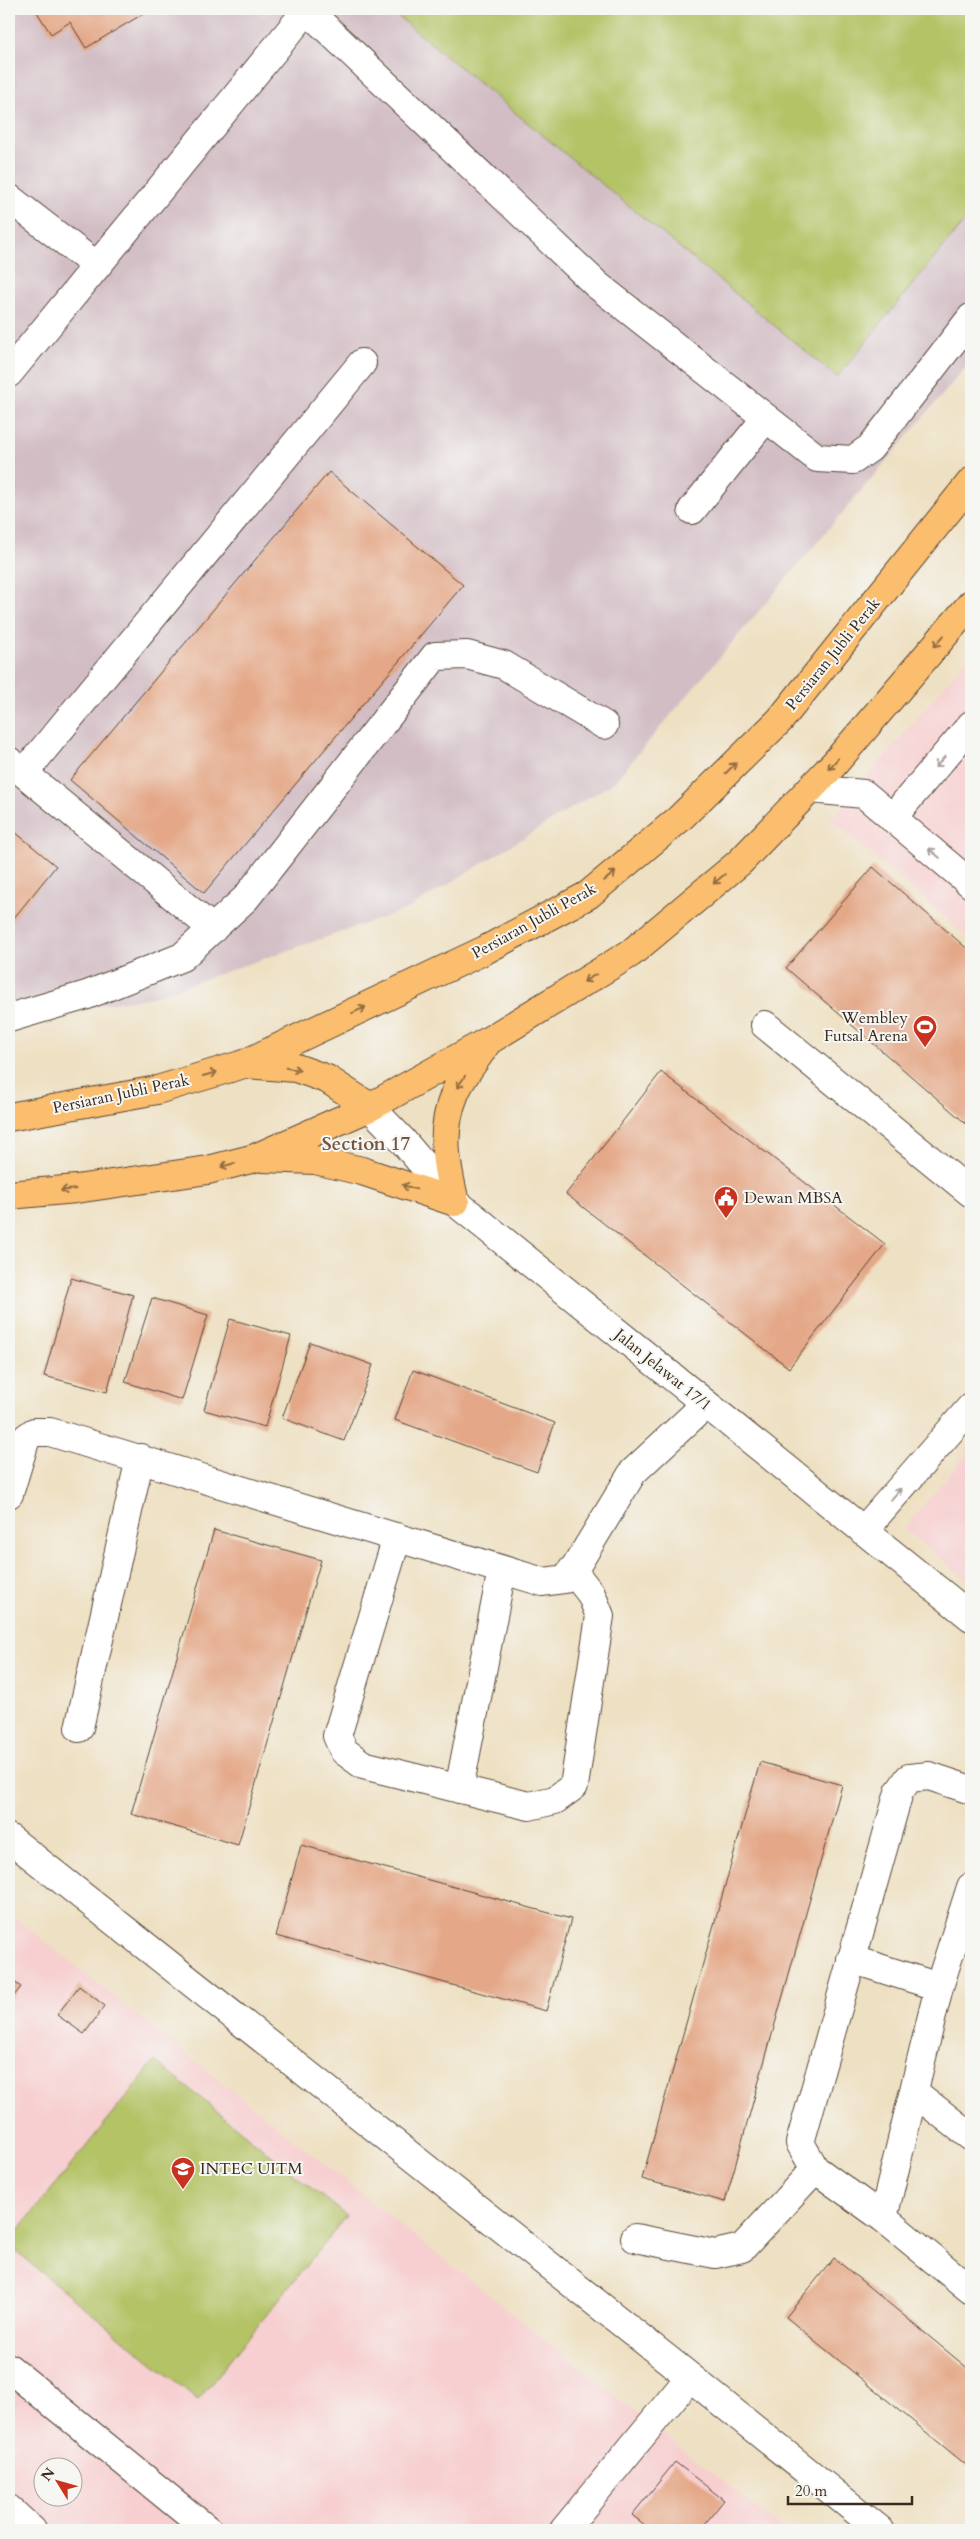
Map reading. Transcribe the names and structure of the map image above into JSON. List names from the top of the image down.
{
  "streets": {
    "main road": ["Persiaran Jubli Perak"],
    "street": ["Jalan Jelawat 17/1"]
  },
  "districts": ["Section 17"],
  "places": {
    "sports": ["Wembley Futsal Arena"],
    "public building": ["Dewan MBSA"],
    "school or university": ["INTEC UITM"]
  },
  "scale_bar": "20 m",
  "north": "top left"
}
